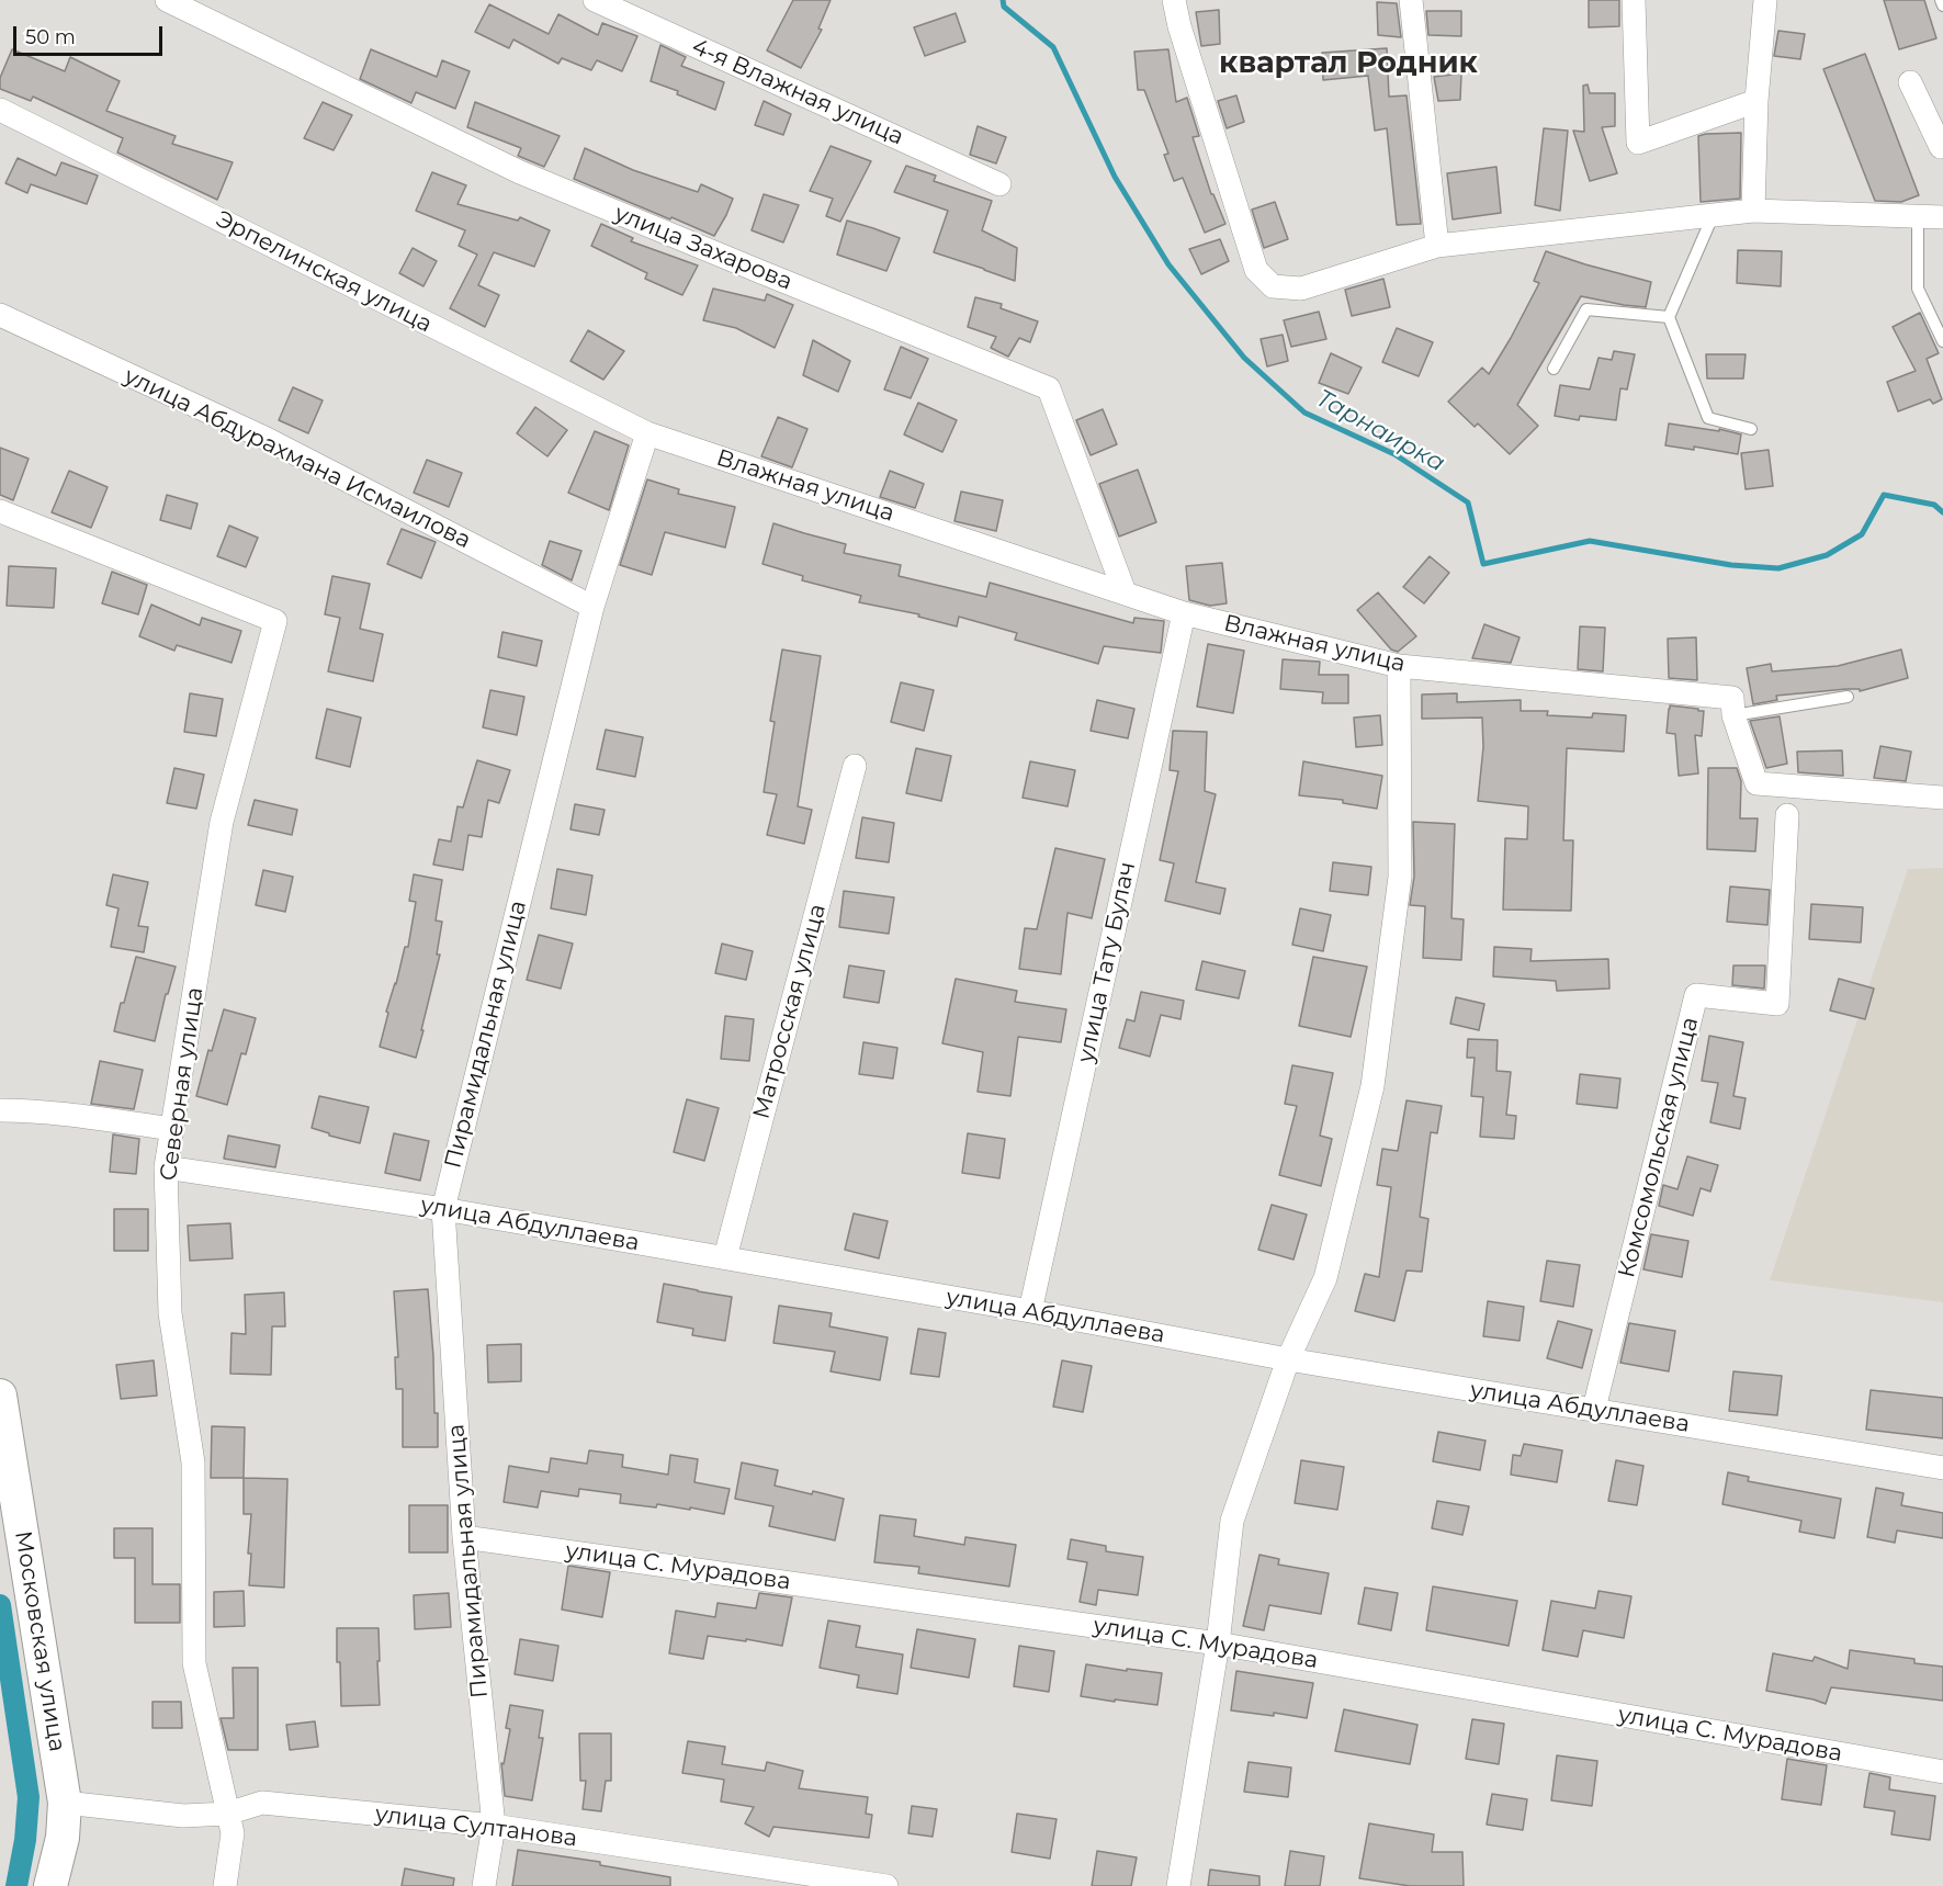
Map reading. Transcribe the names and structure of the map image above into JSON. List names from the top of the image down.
{
  "streets": {
    "main road": ["Московская улица"],
    "street": [
      "4-я Влажная улица",
      "улица Захарова",
      "Эрпелинская улица",
      "улица Абдурахмана Исмаилова",
      "Влажная улица",
      "улица Тату Булач",
      "Матросская улица",
      "Пирамидальная улица",
      "Северная улица",
      "Комсомольская улица",
      "улица Абдуллаева",
      "улица С. Мурадова",
      "улица Султанова"
    ]
  },
  "crossings": [
    ["улица Захарова", "Влажная улица"],
    ["Эрпелинская улица", "Влажная улица"],
    ["Эрпелинская улица", "Пирамидальная улица"],
    ["улица Абдурахмана Исмаилова", "Пирамидальная улица"],
    ["Влажная улица", "улица Тату Булач"],
    ["Влажная улица", "Пирамидальная улица"],
    ["улица Тату Булач", "улица Абдуллаева"],
    ["Матросская улица", "улица Абдуллаева"],
    ["Пирамидальная улица", "улица Абдуллаева"],
    ["Пирамидальная улица", "улица С. Мурадова"],
    ["Пирамидальная улица", "улица Султанова"],
    ["Северная улица", "улица Абдуллаева"],
    ["Северная улица", "улица Султанова"],
    ["Комсомольская улица", "улица Абдуллаева"],
    ["Московская улица", "улица Султанова"]
  ],
  "districts": ["квартал Родник"],
  "water": ["Тарнаирка"],
  "scale_bar": "50 m"
}
